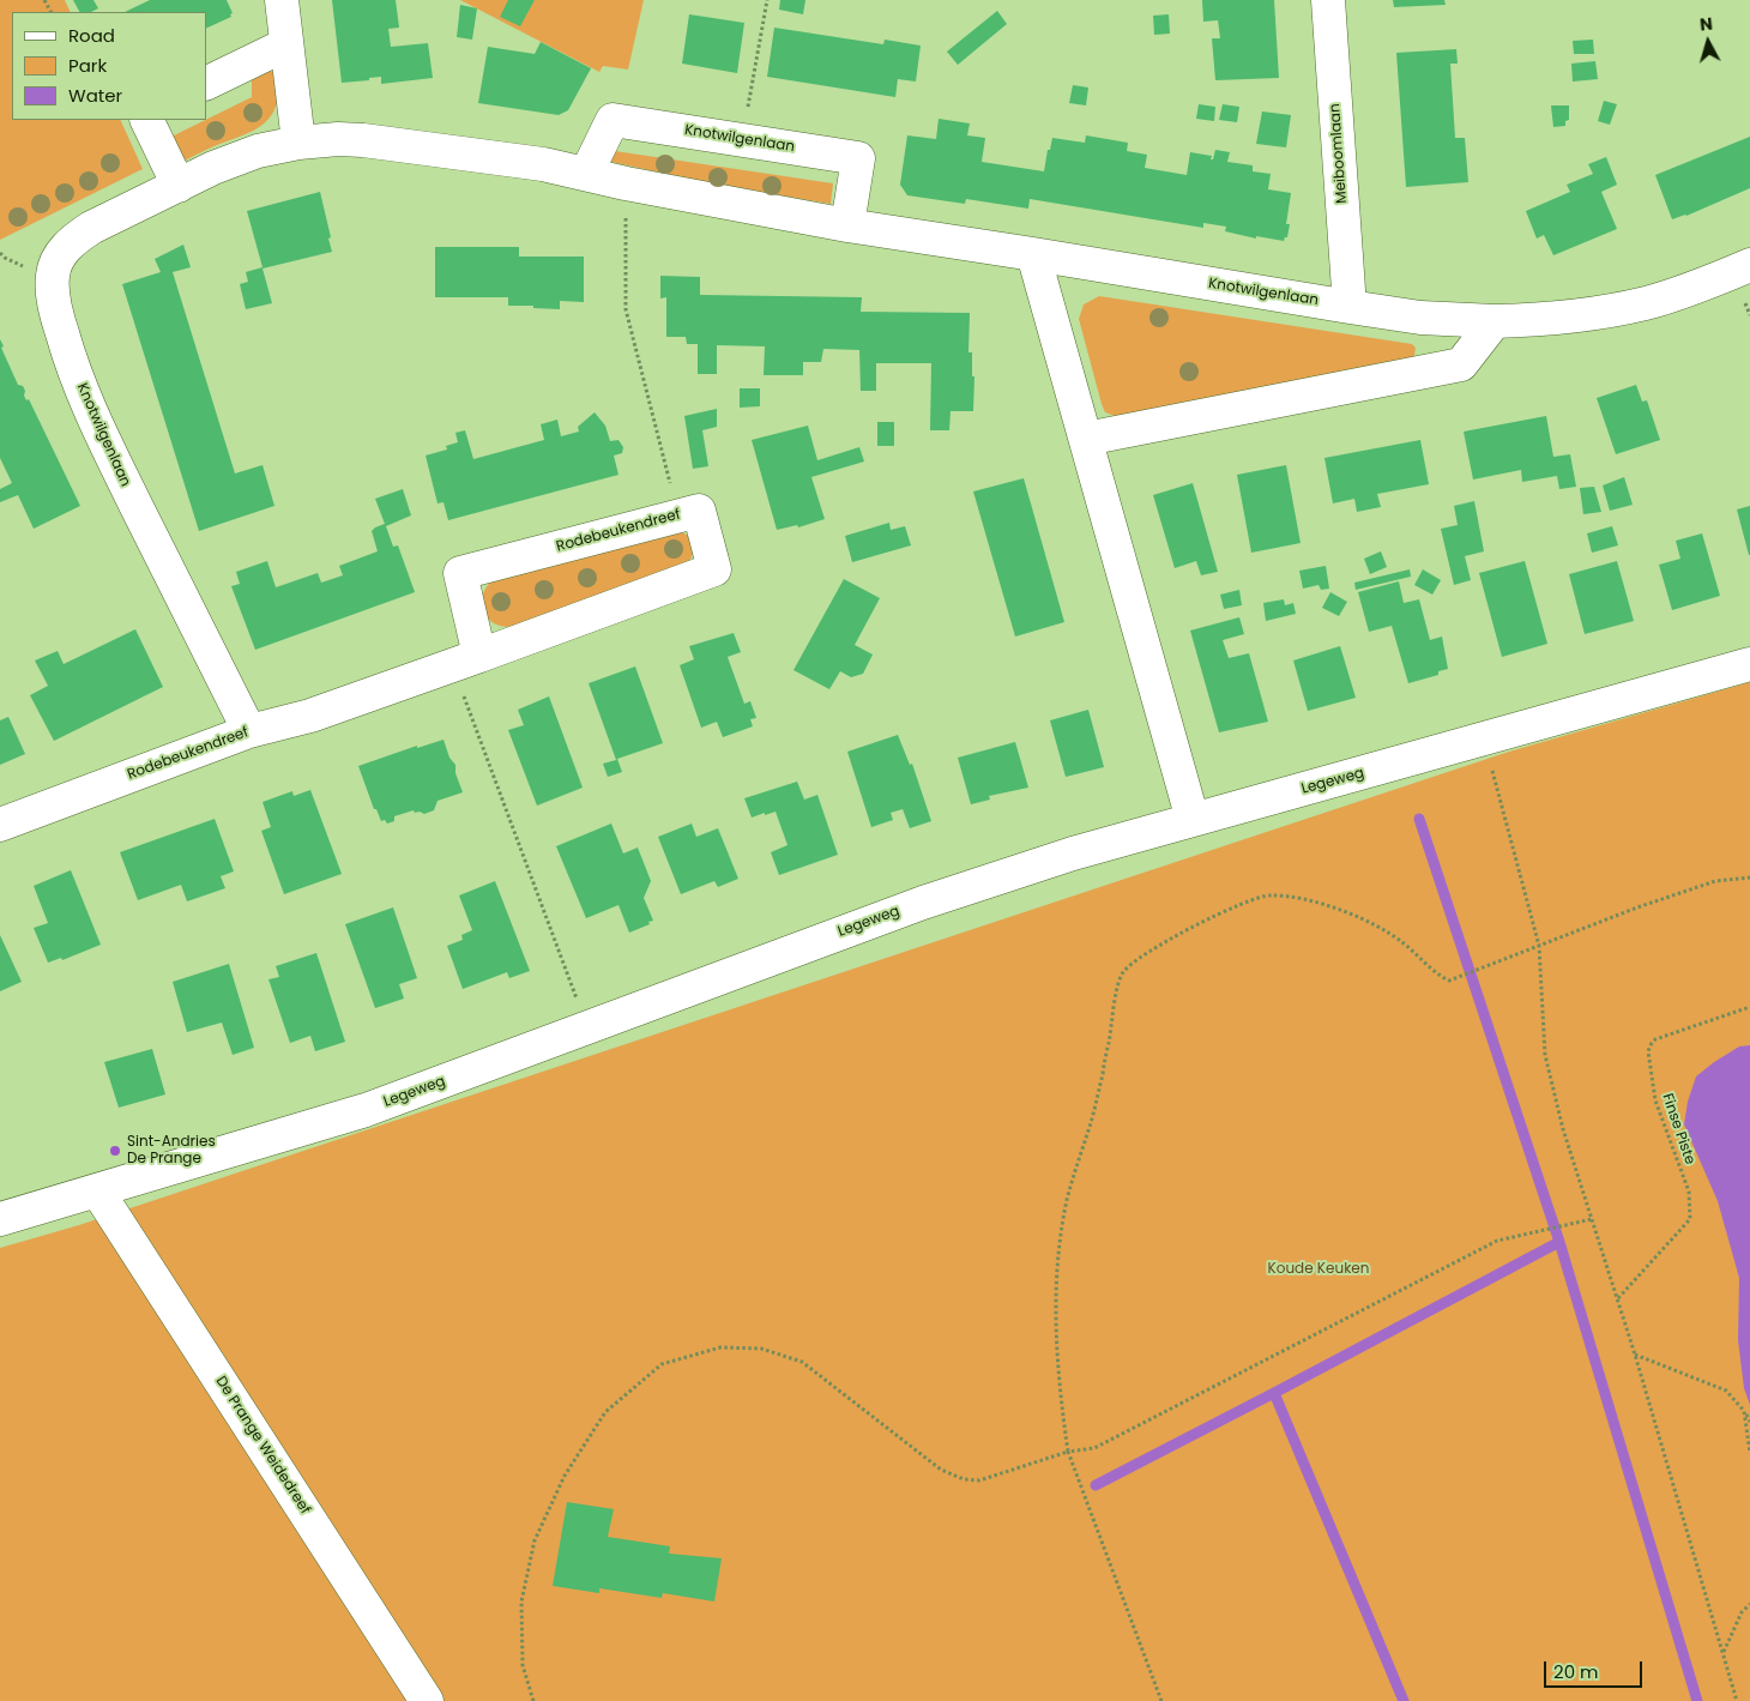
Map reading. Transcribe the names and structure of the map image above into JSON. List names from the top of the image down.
{
  "streets": {
    "street": [
      "Knotwilgenlaan",
      "Meiboomlaan",
      "Rodebeukendreef",
      "Legeweg",
      "De Prange Weidedreef"
    ],
    "path": ["Finse Piste"]
  },
  "crossings": [
    ["Knotwilgenlaan", "Meiboomlaan"],
    ["Knotwilgenlaan", "Rodebeukendreef"],
    ["Legeweg", "De Prange Weidedreef"]
  ],
  "parks": ["Koude Keuken"],
  "places": ["Sint-Andries De Prange"],
  "legend": ["Road", "Park", "Water"],
  "scale_bar": "20 m",
  "north": "top"
}
